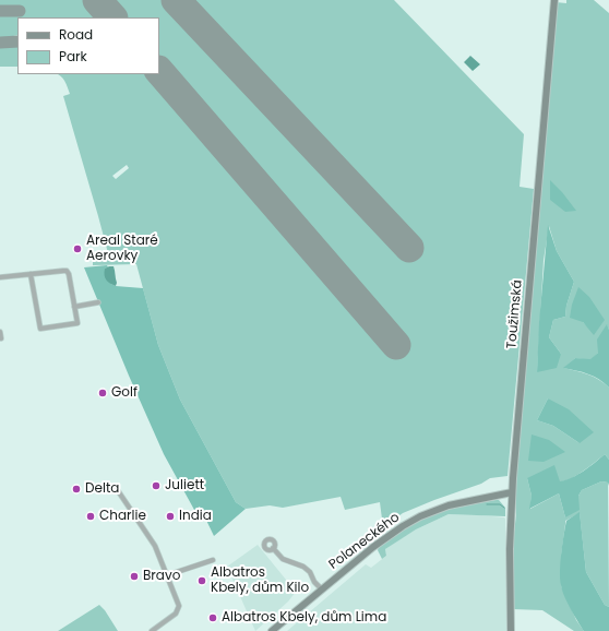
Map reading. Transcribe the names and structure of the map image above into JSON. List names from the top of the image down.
{
  "streets": {
    "street": ["Toužimská", "Polaneckého"]
  },
  "crossings": [
    ["Toužimská", "Polaneckého"]
  ],
  "places": [
    "Areal Staré Aerovky",
    "Golf",
    "Juliett",
    "Delta",
    "Charlie",
    "India",
    "Bravo",
    "Albatros Kbely, dům Kilo",
    "Albatros Kbely, dům Lima"
  ],
  "legend": ["Road", "Park"]
}
